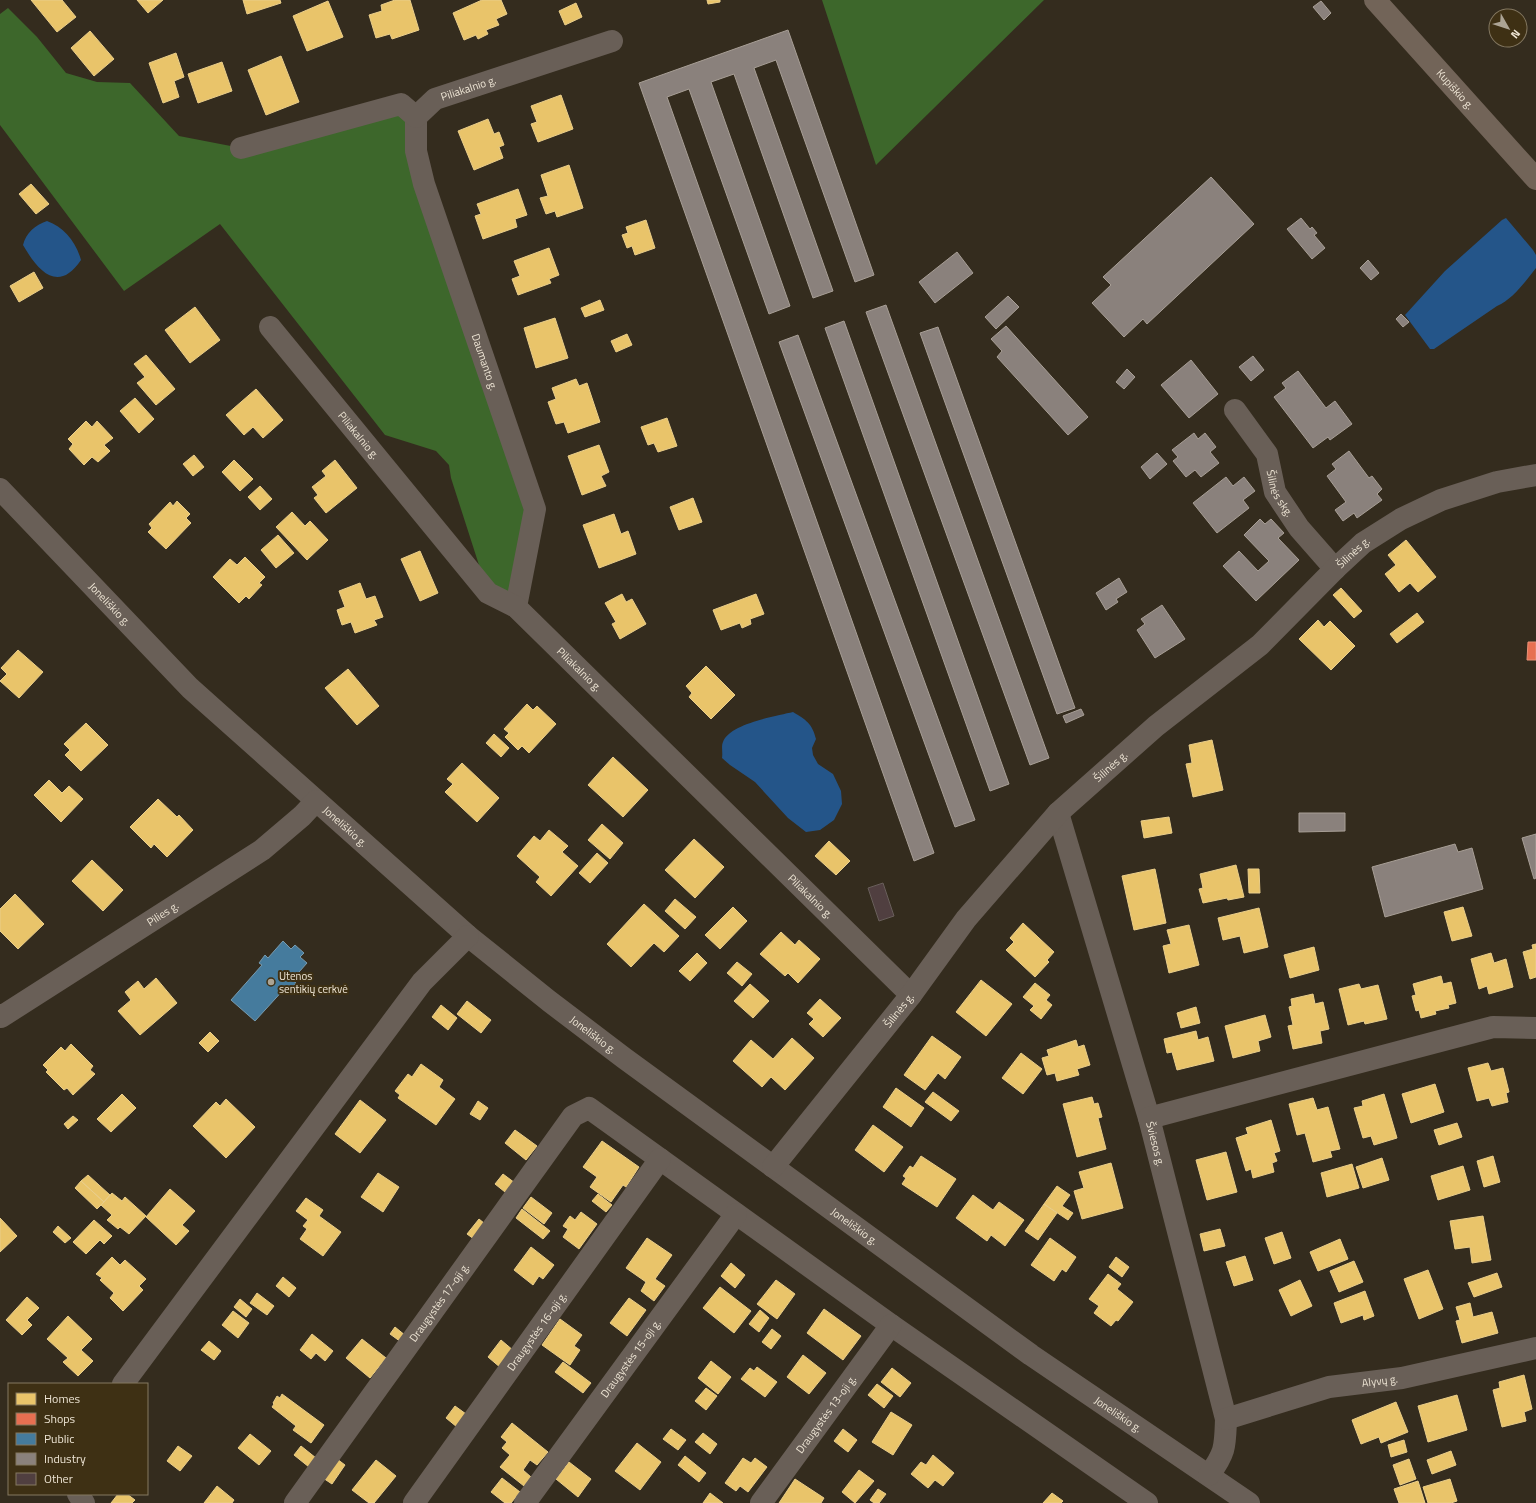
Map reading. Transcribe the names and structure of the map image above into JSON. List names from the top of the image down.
{
  "streets": {
    "highway": ["Kupiškio g."],
    "street": [
      "Piliakalnio g.",
      "Daumanto g.",
      "Šilinės skg.",
      "Šilinės g.",
      "Joneliškio g.",
      "Pilies g.",
      "Šviesos g.",
      "Draugystės 17-oji g.",
      "Draugystės 16-oji g.",
      "Draugystės 15-oji g.",
      "Alyvų g.",
      "Draugystės 13-oji g."
    ]
  },
  "crossings": [
    ["Piliakalnio g.", "Daumanto g."],
    ["Piliakalnio g.", "Šilinės g."],
    ["Šilinės skg.", "Šilinės g."],
    ["Šilinės g.", "Joneliškio g."],
    ["Šilinės g.", "Šviesos g."],
    ["Joneliškio g.", "Pilies g."],
    ["Joneliškio g.", "Šviesos g."],
    ["Šviesos g.", "Alyvų g."],
    ["Draugystės 17-oji g.", "Draugystės 16-oji g."]
  ],
  "places": ["Utenos sentikių cerkvė"],
  "legend": [
    "Homes",
    "Shops",
    "Public",
    "Industry",
    "Other"
  ],
  "north": "bottom right"
}
